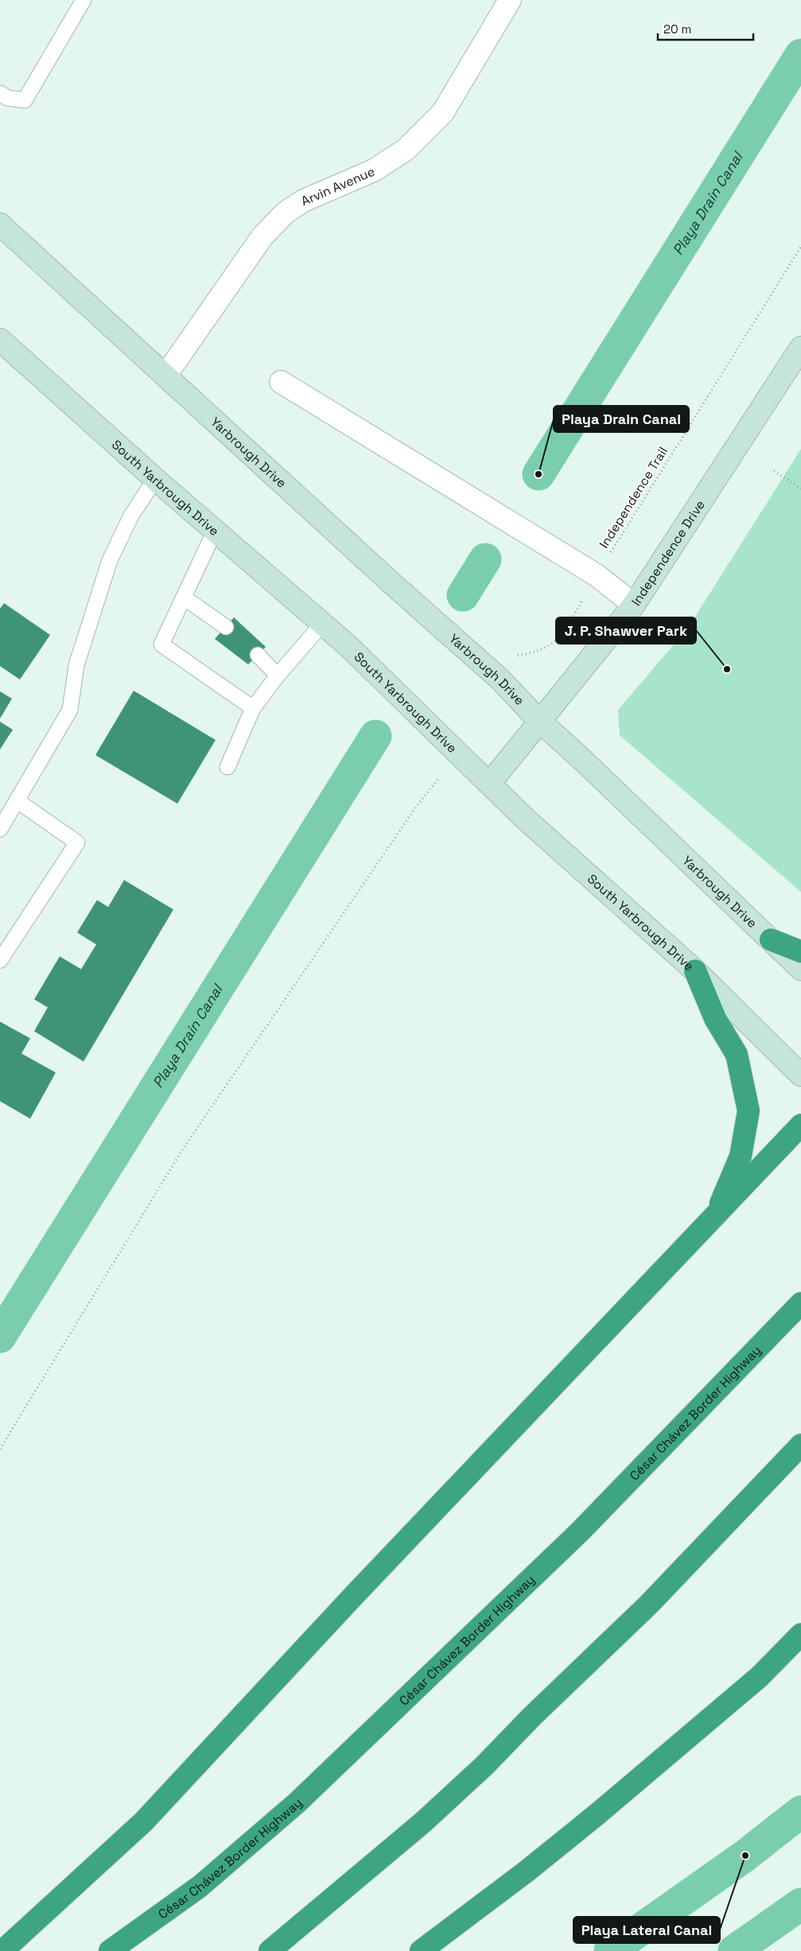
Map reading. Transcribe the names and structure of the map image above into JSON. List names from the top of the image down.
{
  "streets": {
    "highway": ["César Chávez Border Highway"],
    "main road": ["Yarbrough Drive", "South Yarbrough Drive", "Independence Drive"],
    "street": ["Arvin Avenue"],
    "path": ["Independence Trail"]
  },
  "crossings": [
    ["Arvin Avenue", "Yarbrough Drive"],
    ["Yarbrough Drive", "Independence Drive"],
    ["South Yarbrough Drive", "Independence Drive"]
  ],
  "water": ["Playa Drain Canal"],
  "places": ["Playa Drain Canal", "J. P. Shawver Park", "Playa Lateral Canal"],
  "scale_bar": "20 m"
}
